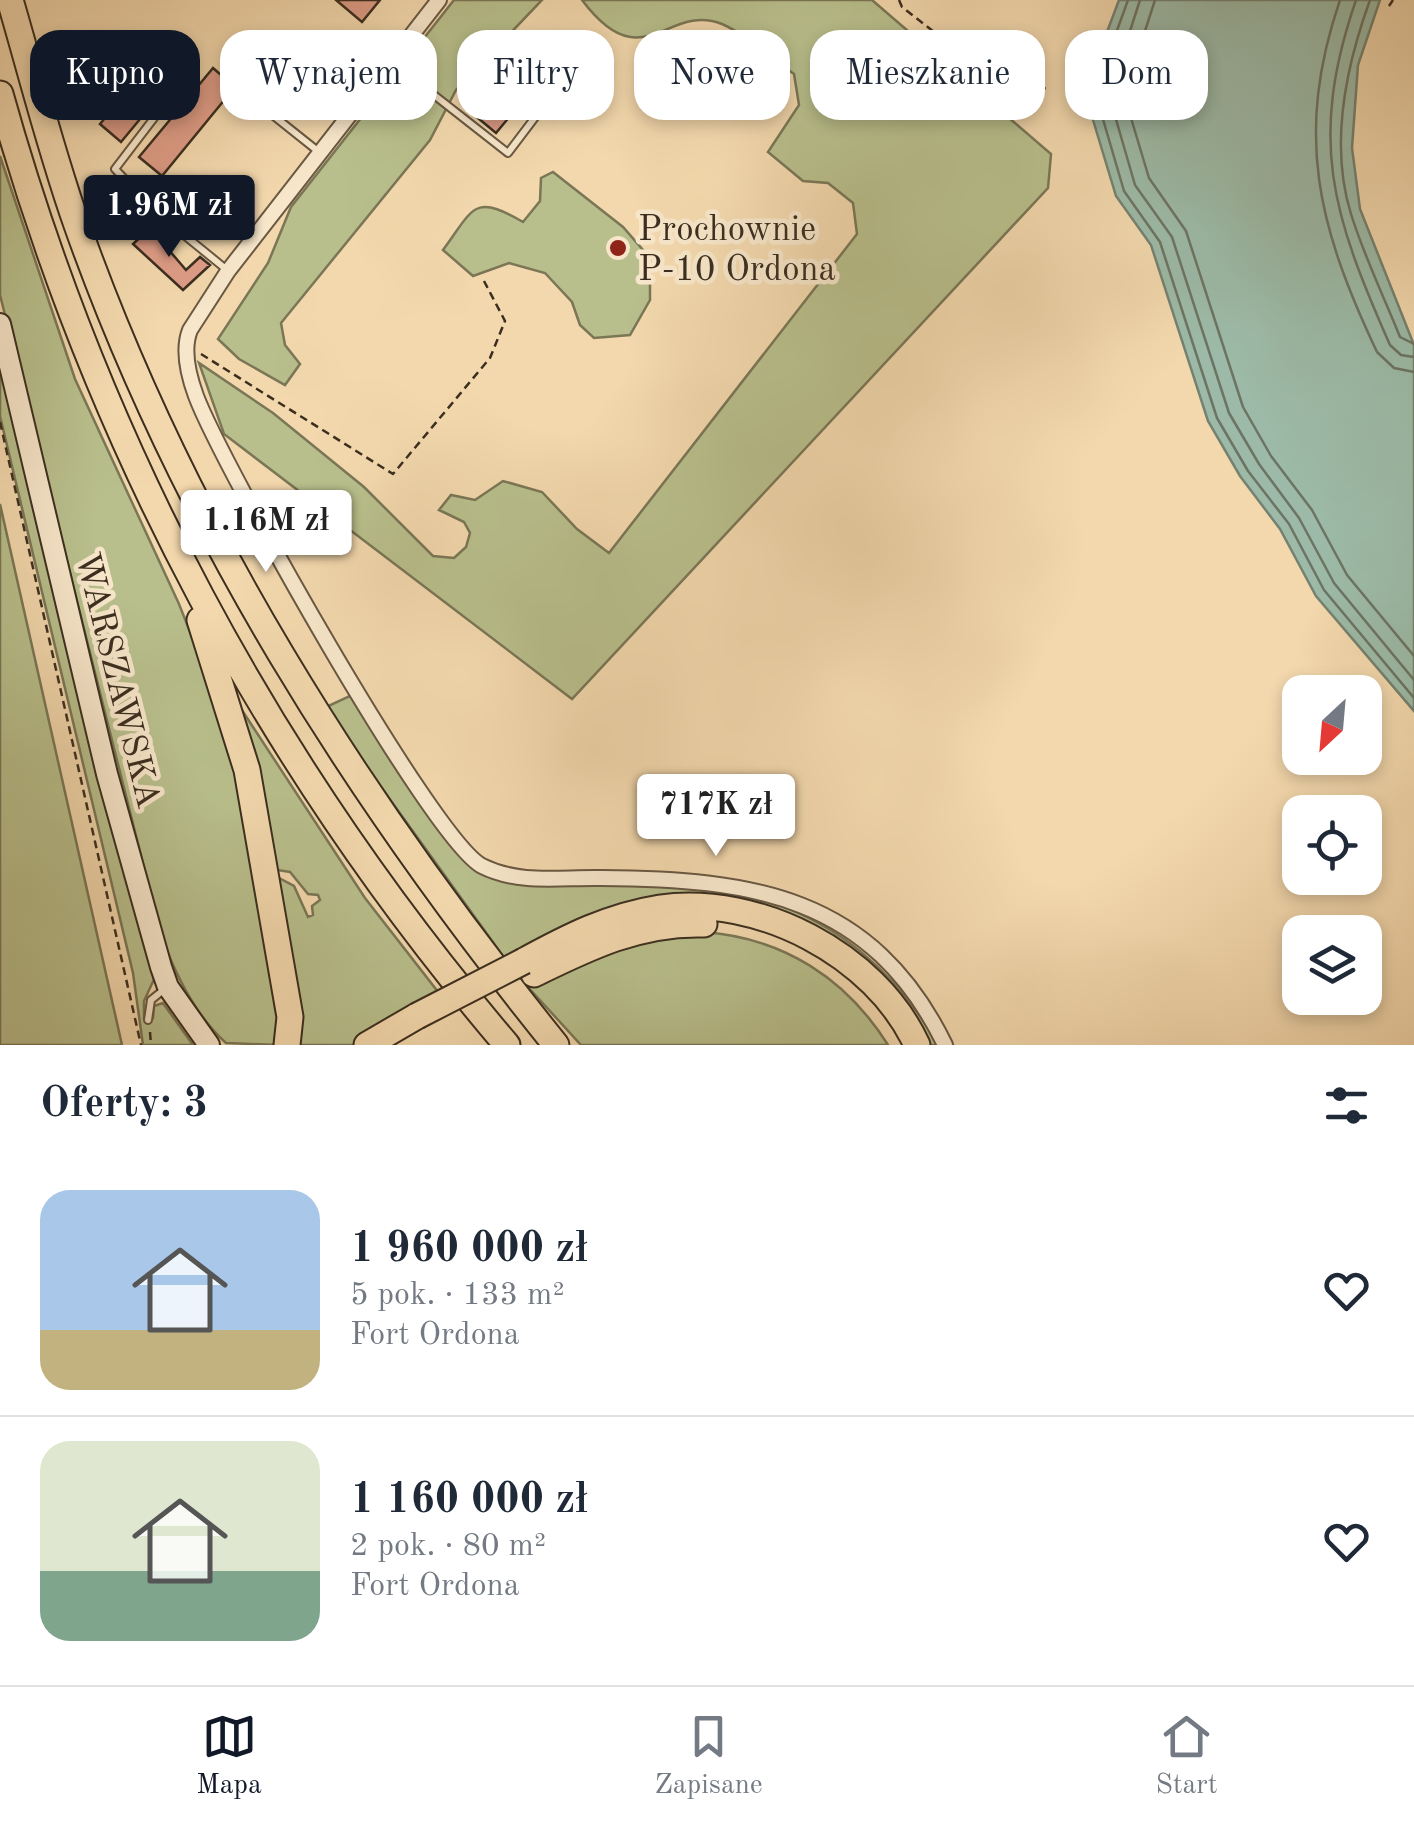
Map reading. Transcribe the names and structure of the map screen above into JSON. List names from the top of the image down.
{
  "streets": {
    "main road": ["WARSZAWSKA"]
  },
  "places": ["Prochownie P-10 Ordona"],
  "north": "bottom left",
  "page": {
    "chip": [
      "Kupno",
      "Wynajem",
      "Filtry",
      "Nowe",
      "Mieszkanie",
      "Dom"
    ],
    "price": ["1.96M zł", "1.16M zł", "717K zł"],
    "heading": "Oferty: 3",
    "list": [
      {
        "name": "1 960 000 zł",
        "note": "5 pok. · 133 m² · Fort Ordona"
      },
      {
        "name": "1 160 000 zł",
        "note": "2 pok. · 80 m² · Fort Ordona"
      }
    ],
    "tabs": ["Mapa", "Zapisane", "Start"]
  }
}
